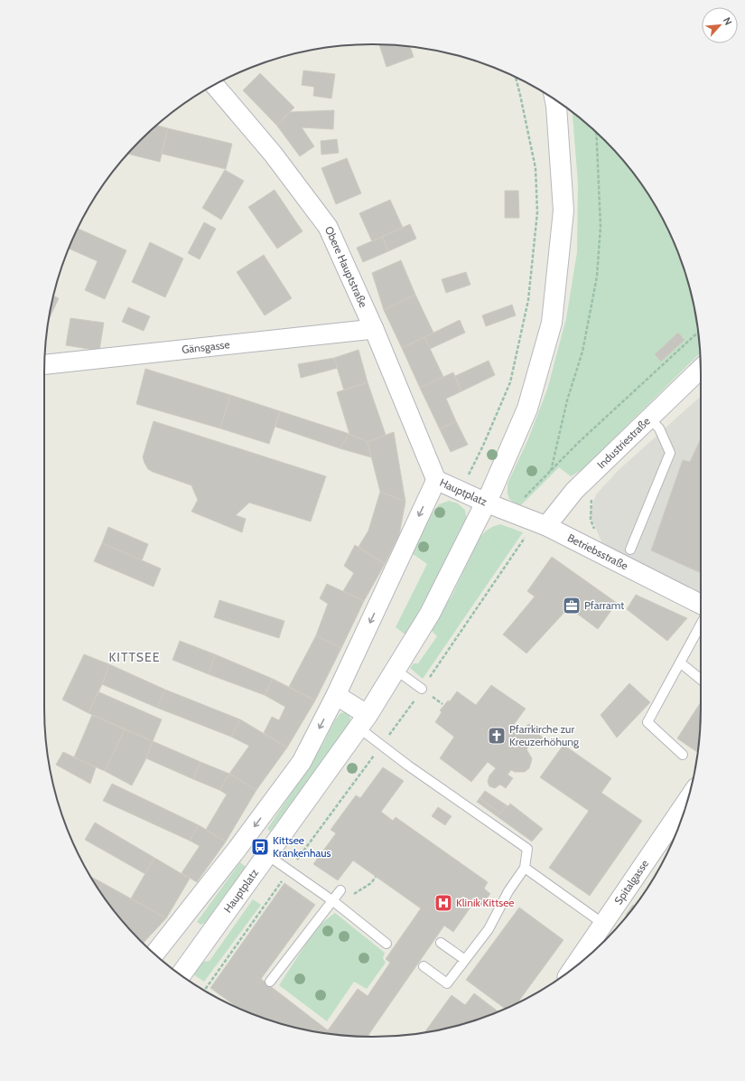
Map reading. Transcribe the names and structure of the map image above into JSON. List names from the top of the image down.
{
  "streets": {
    "street": [
      "Obere Hauptstraße",
      "Gänsgasse",
      "Industriestraße",
      "Hauptplatz",
      "Betriebsstraße",
      "Spitalgasse"
    ]
  },
  "crossings": [
    ["Obere Hauptstraße", "Gänsgasse"],
    ["Obere Hauptstraße", "Hauptplatz"],
    ["Industriestraße", "Betriebsstraße"],
    ["Hauptplatz", "Betriebsstraße"]
  ],
  "districts": ["KITTSEE"],
  "places": {
    "office": ["Pfarramt"],
    "church": ["Pfarrkirche zur Kreuzerhöhung"],
    "bus stop": ["Kittsee Krankenhaus"],
    "hospital": ["Klinik Kittsee"]
  },
  "north": "top right"
}
